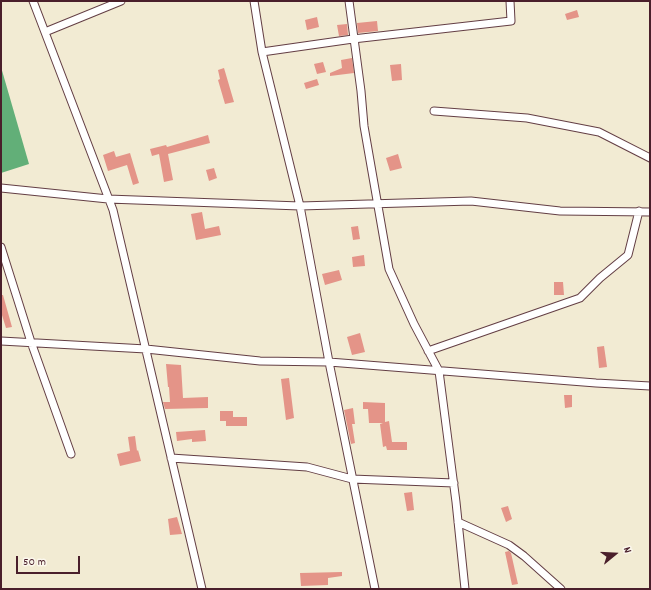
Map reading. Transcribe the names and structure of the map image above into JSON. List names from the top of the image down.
{
  "scale_bar": "50 m",
  "north": "right"
}
